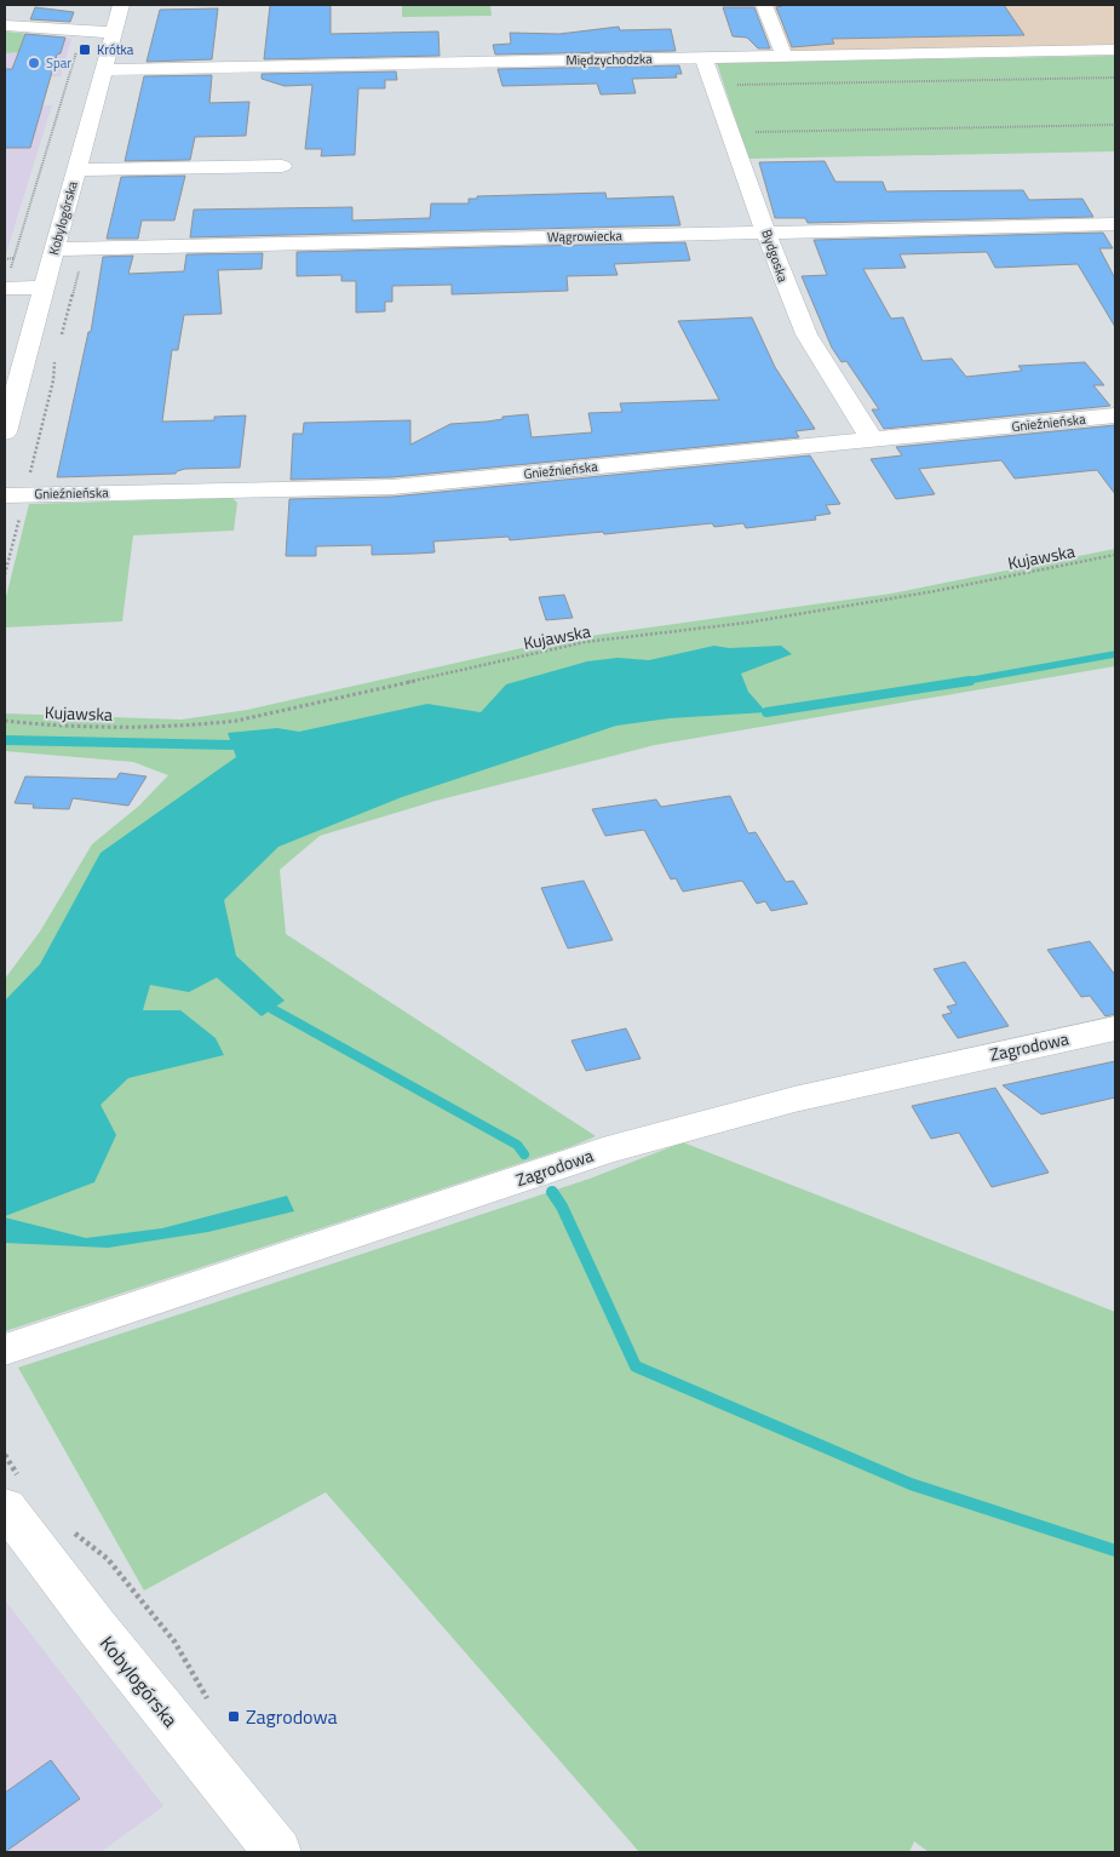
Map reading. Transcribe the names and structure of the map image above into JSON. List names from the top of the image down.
{
  "streets": {
    "street": [
      "Międzychodzka",
      "Kobylogórska",
      "Wągrowiecka",
      "Bydgoska",
      "Gnieźnieńska",
      "Zagrodowa"
    ],
    "path": ["Kujawska"]
  },
  "crossings": [
    ["Międzychodzka", "Kobylogórska"],
    ["Międzychodzka", "Bydgoska"],
    ["Kobylogórska", "Wągrowiecka"],
    ["Wągrowiecka", "Bydgoska"],
    ["Bydgoska", "Gnieźnieńska"]
  ],
  "places": {
    "transit": ["Krótka", "Zagrodowa"],
    "other": ["Spar"]
  }
}
